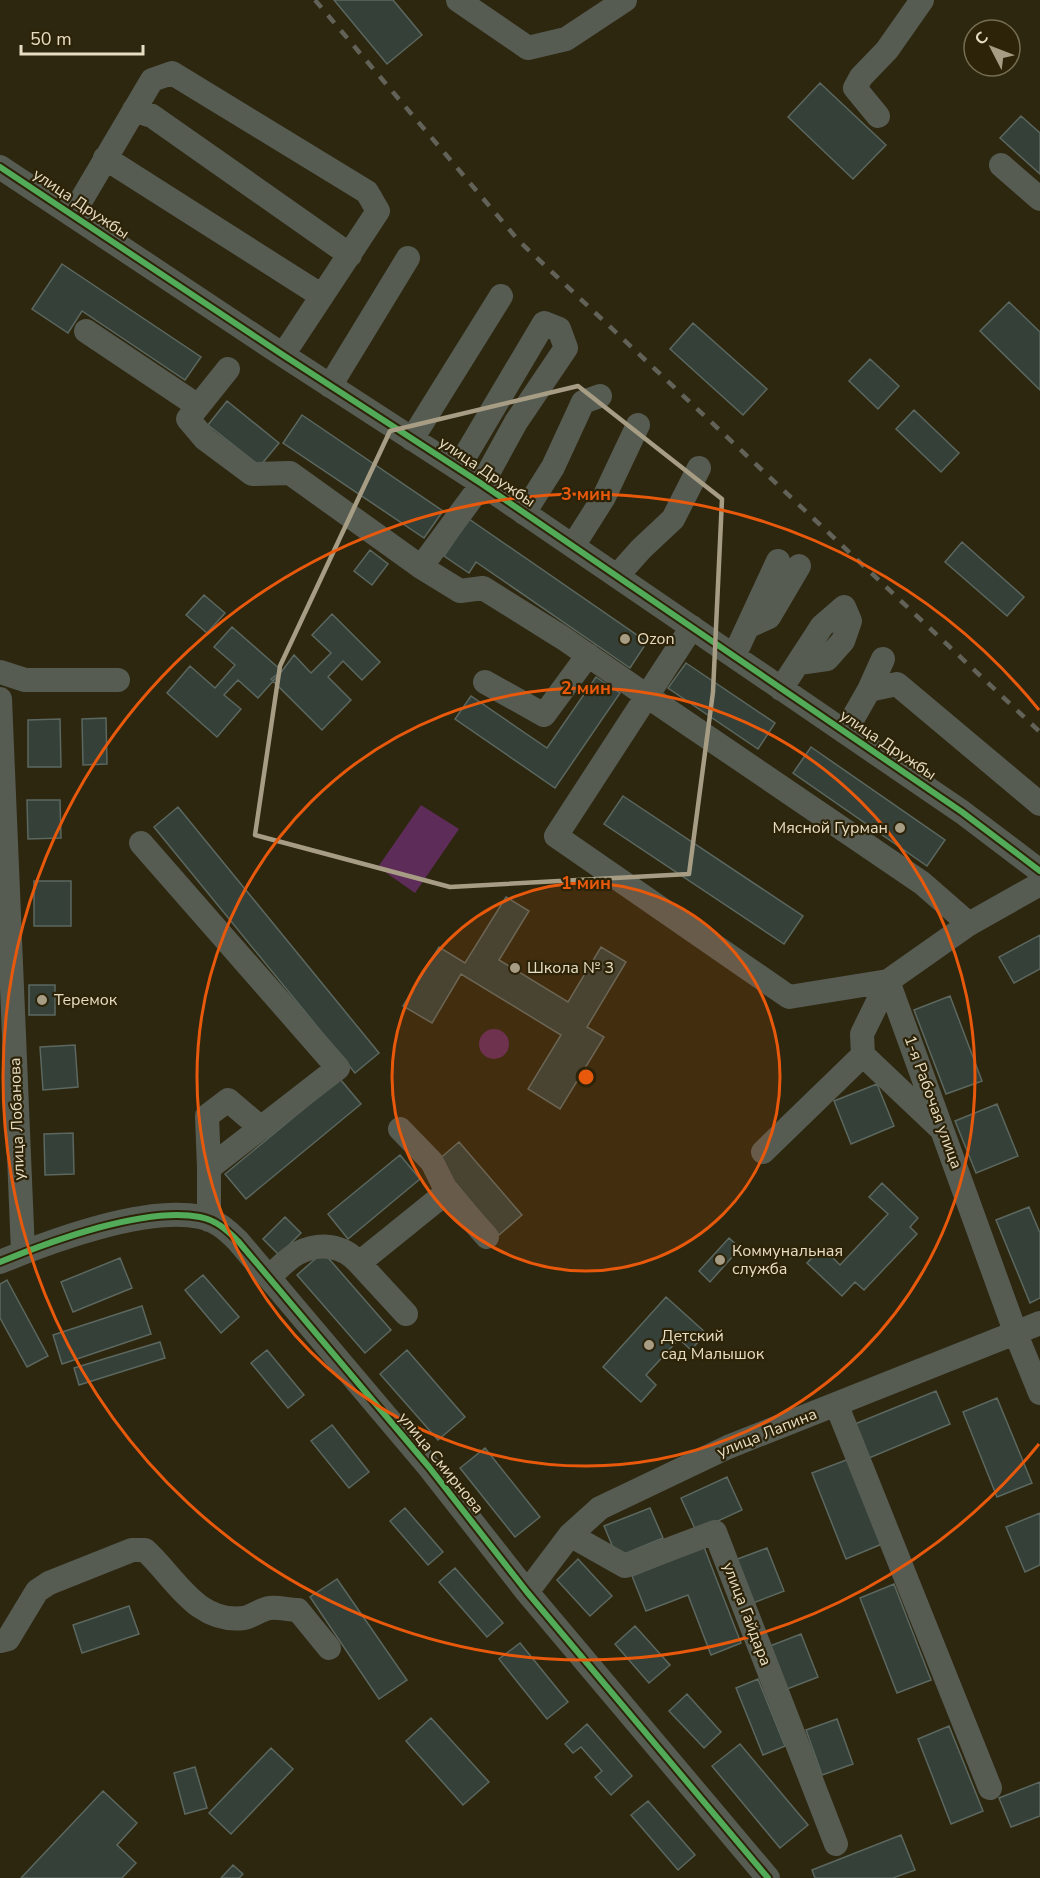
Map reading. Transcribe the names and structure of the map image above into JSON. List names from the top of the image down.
{
  "streets": {
    "street": [
      "улица Дружбы",
      "1-я Рабочая улица",
      "улица Лобанова",
      "улица Лапина",
      "улица Смирнова",
      "улица Гайдара"
    ]
  },
  "crossings": [
    ["1-я Рабочая улица", "улица Лапина"],
    ["улица Лобанова", "улица Смирнова"],
    ["улица Лапина", "улица Смирнова"],
    ["улица Лапина", "улица Гайдара"]
  ],
  "places": [
    "Ozon",
    "Мясной Гурман",
    "Школа № 3",
    "Теремок",
    "Коммунальная служба",
    "Детский сад Малышок"
  ],
  "scale_bar": "50 m",
  "north": "top left",
  "rings": ["3 мин", "2 мин", "1 мин"]
}
